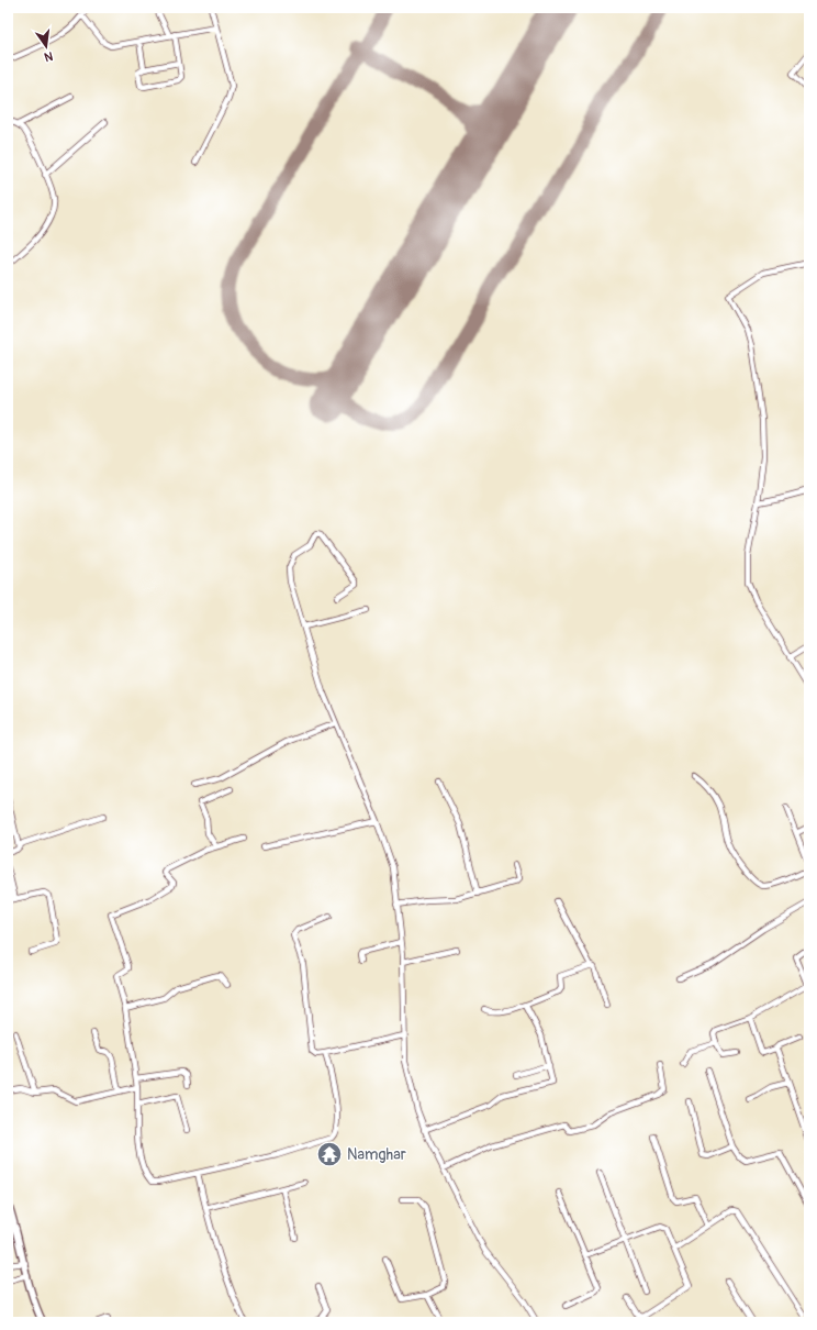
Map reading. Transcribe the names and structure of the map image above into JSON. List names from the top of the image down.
{
  "places": {
    "temple": ["Namghar"]
  },
  "north": "bottom"
}
